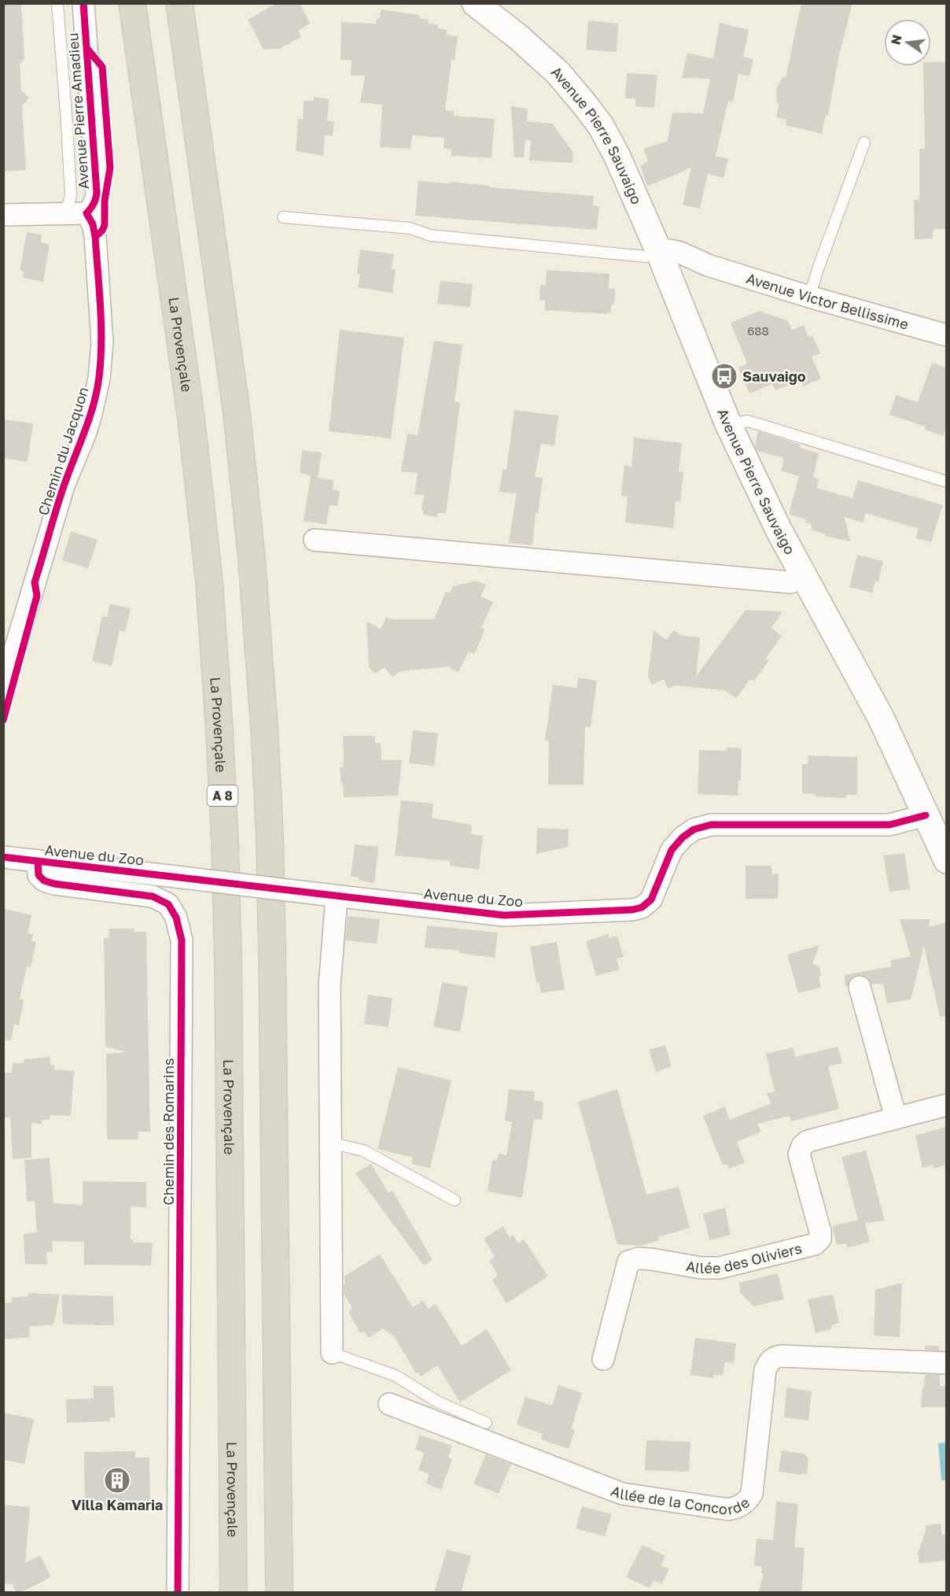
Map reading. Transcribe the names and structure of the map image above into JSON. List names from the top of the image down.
{
  "streets": {
    "highway": ["La Provençale", "A 8"],
    "main road": ["Avenue Pierre Sauvaigo"],
    "street": [
      "Avenue Pierre Amadieu",
      "Avenue Victor Bellissime",
      "Chemin du Jacquon",
      "Avenue du Zoo",
      "Chemin des Romarins",
      "Allée des Oliviers",
      "Allée de la Concorde"
    ]
  },
  "crossings": [
    ["Avenue Pierre Amadieu", "Chemin du Jacquon"],
    ["Avenue Pierre Sauvaigo", "Avenue Victor Bellissime"],
    ["Avenue Pierre Sauvaigo", "Avenue du Zoo"],
    ["Avenue du Zoo", "Chemin des Romarins"]
  ],
  "places": {
    "bus stop": ["Sauvaigo"],
    "building": ["Villa Kamaria"]
  },
  "house_numbers": ["688"],
  "north": "left"
}
